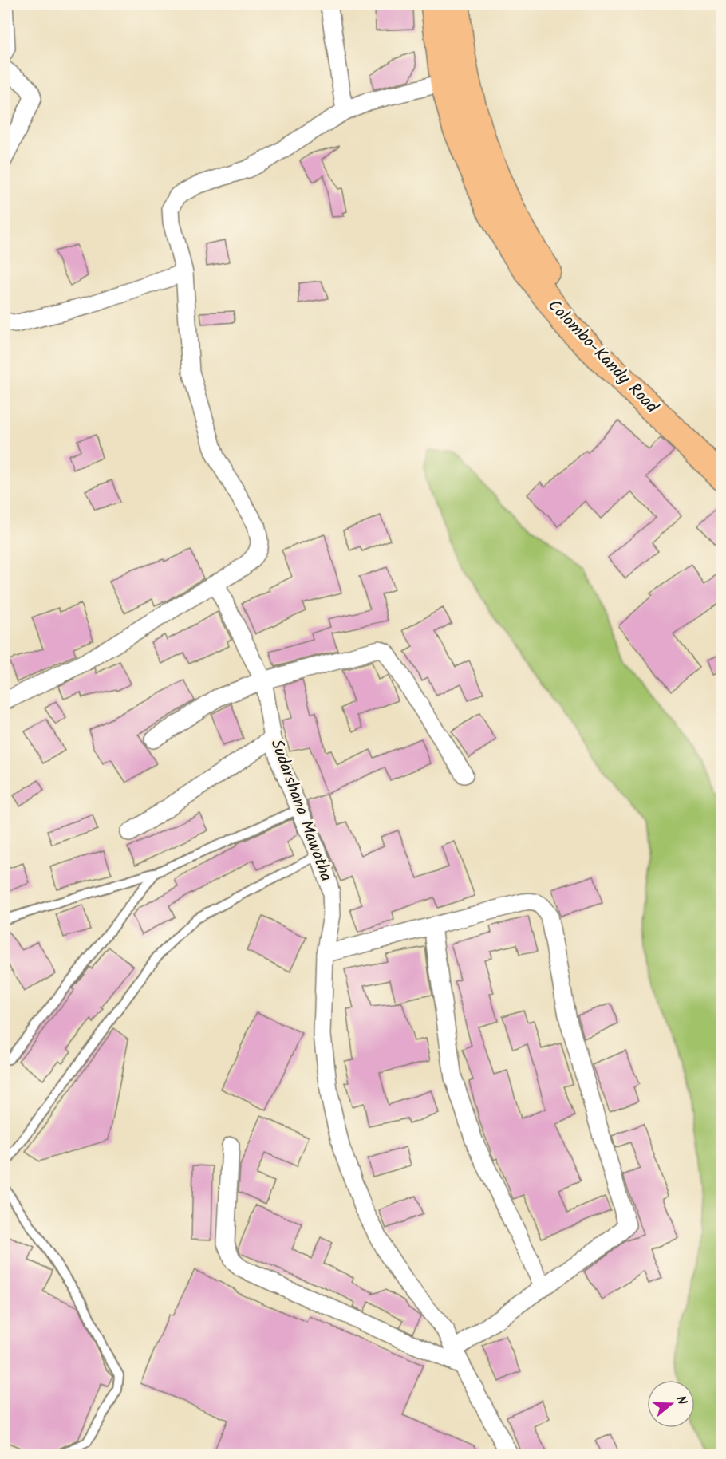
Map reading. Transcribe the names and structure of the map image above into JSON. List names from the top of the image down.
{
  "streets": {
    "highway": ["Colombo-Kandy Road"],
    "street": ["Sudarshana Mawatha"]
  },
  "north": "right"
}
